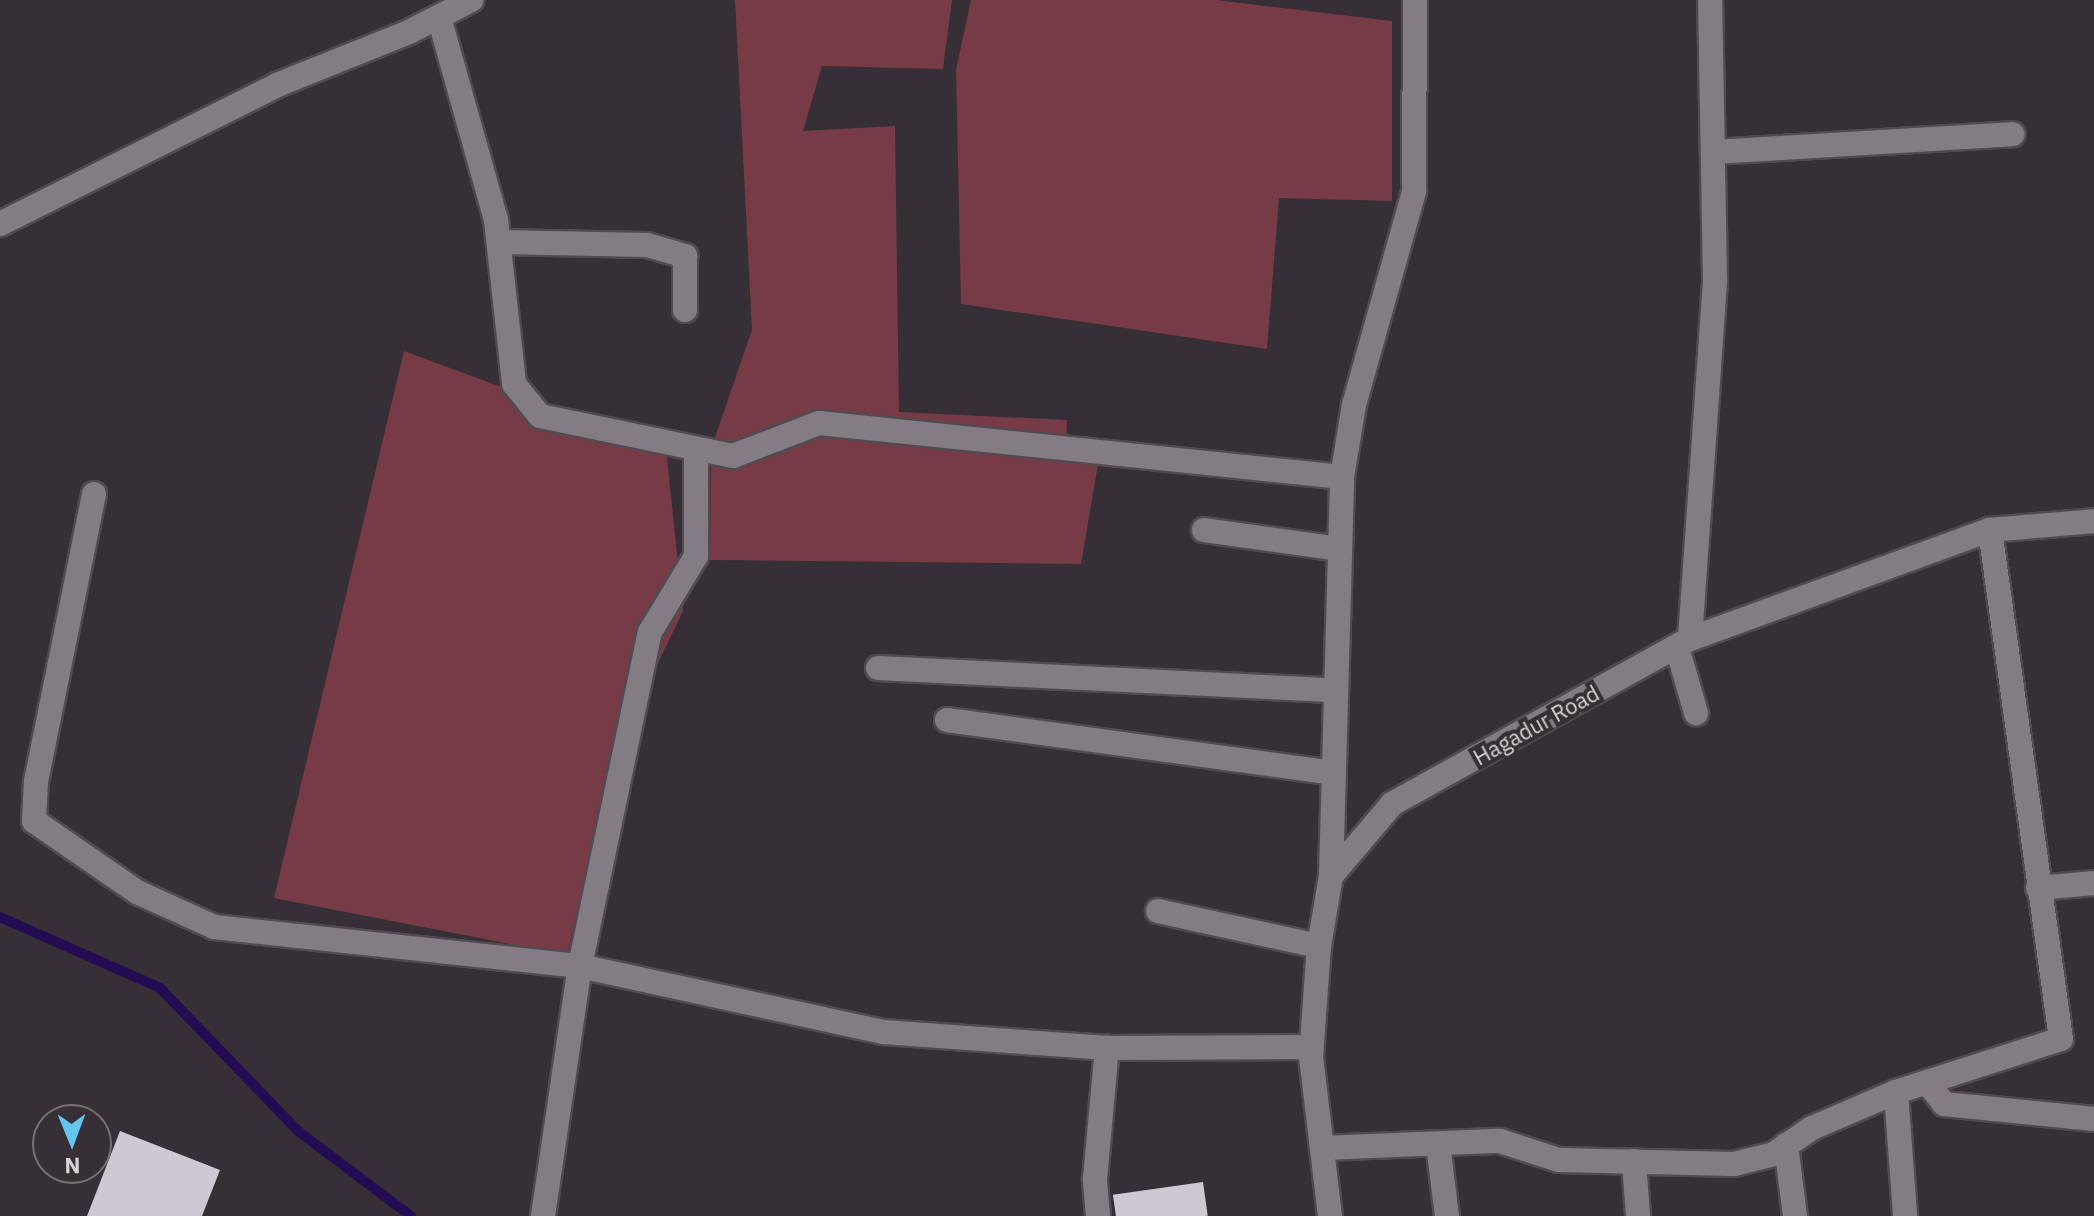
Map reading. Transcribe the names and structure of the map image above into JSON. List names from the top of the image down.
{
  "streets": {
    "street": ["Hagadur Road"]
  },
  "north": "bottom"
}
